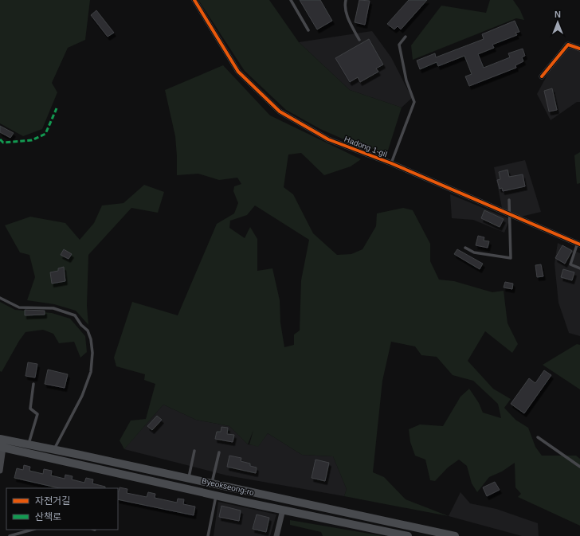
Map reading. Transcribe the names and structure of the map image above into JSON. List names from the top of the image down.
{
  "streets": {
    "main road": ["Byeokseong-ro"],
    "street": ["Hadong 1-gil"]
  },
  "legend": ["자전거길", "산책로"],
  "north": "top"
}
